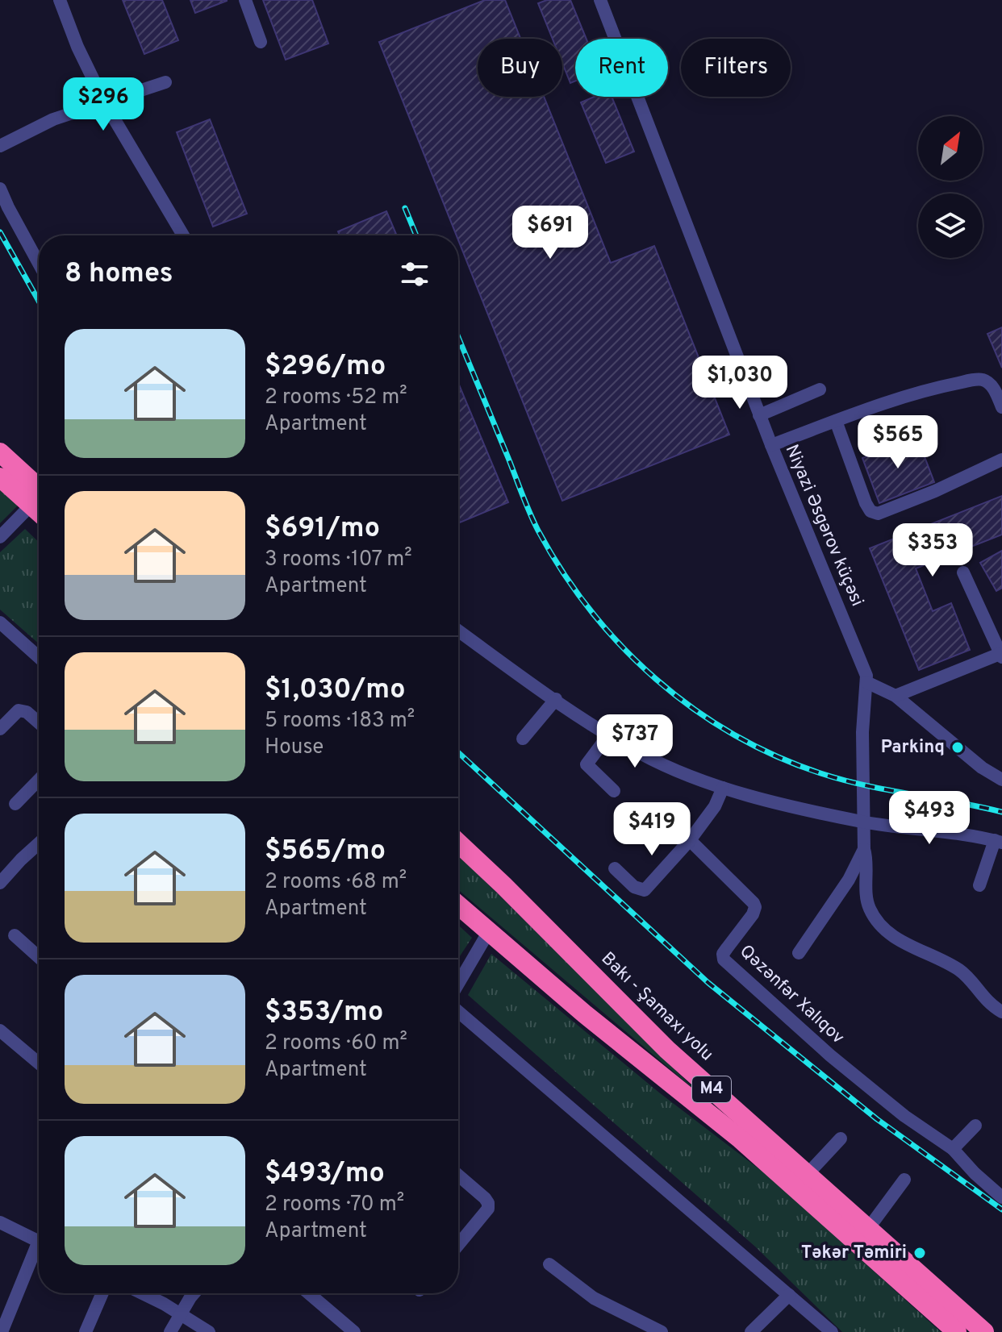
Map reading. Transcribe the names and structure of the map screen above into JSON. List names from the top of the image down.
{
  "streets": {
    "highway": ["Bakı - Şamaxı yolu", "M4"],
    "street": ["Niyazi Əsgərov küçəsi", "Qəzənfər Xalıqov"]
  },
  "places": ["Parkinq", "Təkər Təmiri"],
  "north": "top right",
  "page": {
    "chip": ["Buy", "Rent", "Filters"],
    "price": [
      "$296",
      "$691",
      "$1,030",
      "$565",
      "$353",
      "$737",
      "$493",
      "$419"
    ],
    "heading": "8 homes",
    "list": [
      {
        "name": "$296/mo",
        "note": "2 rooms · 52 m² · Apartment"
      },
      {
        "name": "$691/mo",
        "note": "3 rooms · 107 m² · Apartment"
      },
      {
        "name": "$1,030/mo",
        "note": "5 rooms · 183 m² · House"
      },
      {
        "name": "$565/mo",
        "note": "2 rooms · 68 m² · Apartment"
      },
      {
        "name": "$353/mo",
        "note": "2 rooms · 60 m² · Apartment"
      },
      {
        "name": "$493/mo",
        "note": "2 rooms · 70 m² · Apartment"
      }
    ]
  }
}
